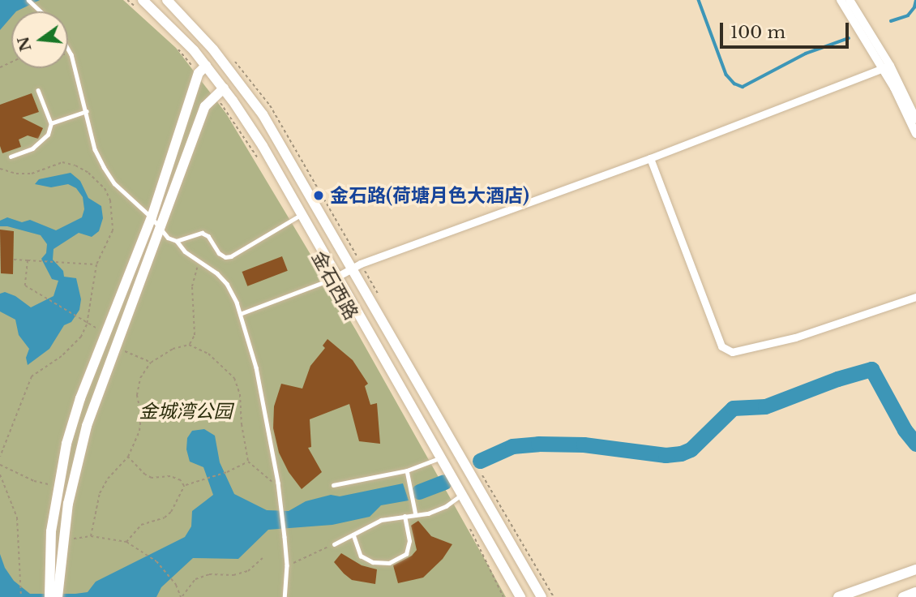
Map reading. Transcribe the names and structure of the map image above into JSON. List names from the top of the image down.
{
  "streets": {
    "main road": ["金石西路"]
  },
  "parks": ["金城湾公园"],
  "places": ["金石路(荷塘月色大酒店)"],
  "scale_bar": "100 m",
  "north": "left"
}
